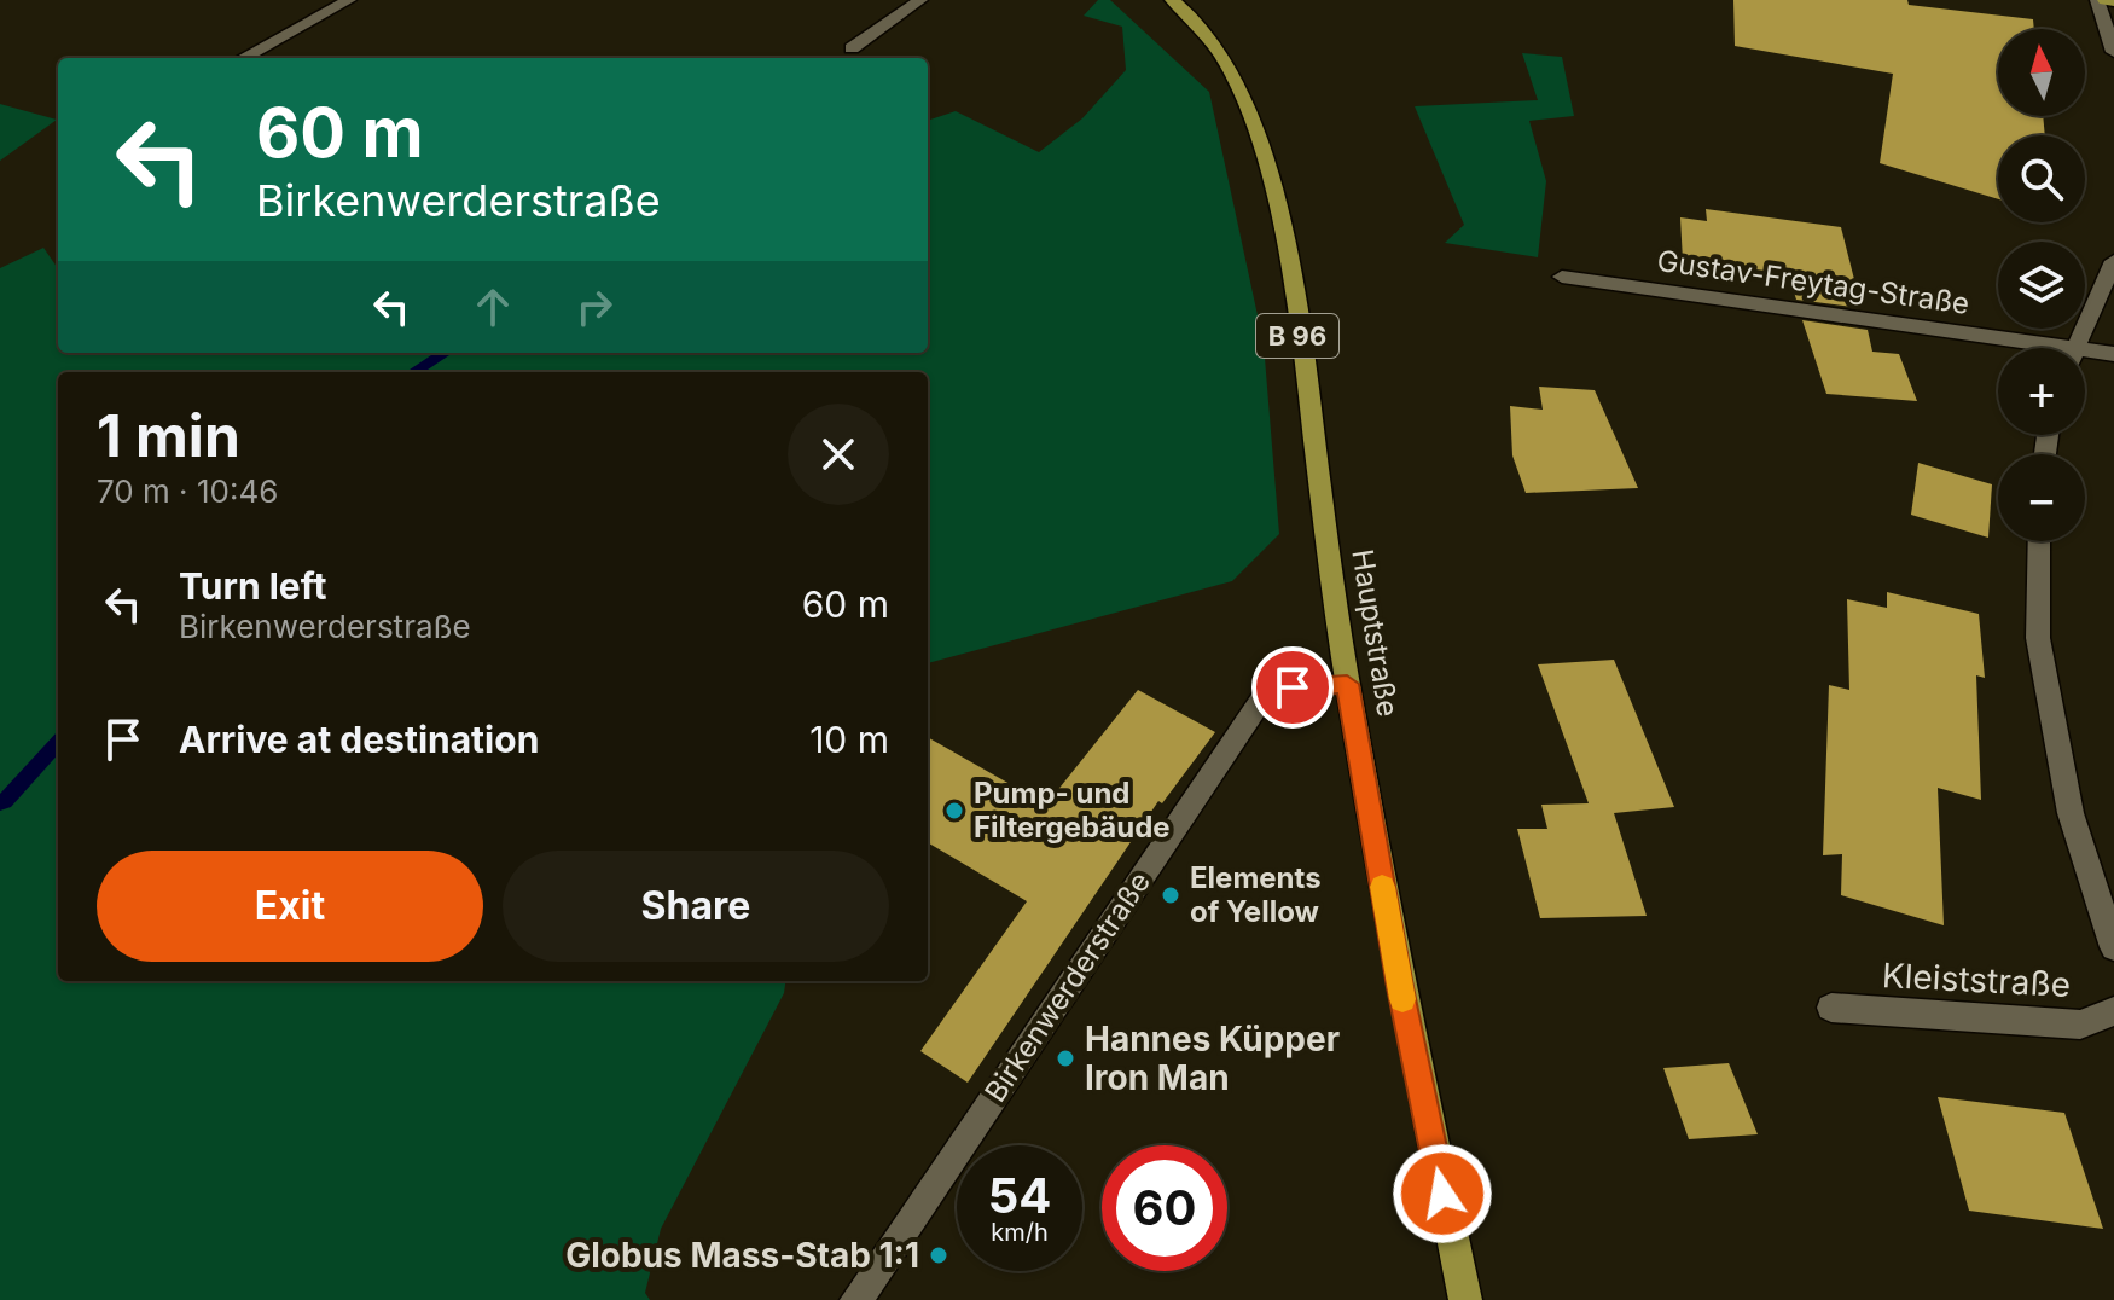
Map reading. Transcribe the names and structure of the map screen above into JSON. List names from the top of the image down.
{
  "streets": {
    "main road": ["B 96", "Hauptstraße"],
    "street": ["Gustav-Freytag-Straße", "Kleiststraße", "Birkenwerderstraße"]
  },
  "crossings": [
    ["Hauptstraße", "Birkenwerderstraße"]
  ],
  "places": [
    "Pump- und Filtergebäude",
    "Elements of Yellow",
    "Hannes Küpper Iron Man",
    "Globus Mass-Stab 1:1"
  ],
  "north": "top",
  "page": {
    "map_buttons": ["+", "−"],
    "turn": ["60 m", "Birkenwerderstraße"],
    "heading": ["1 min", "70 m · 10:46"],
    "list": [
      {
        "name": "Turn left",
        "note": "Birkenwerderstraße",
        "value": "60 m"
      },
      {
        "name": "Arrive at destination",
        "value": "10 m"
      }
    ],
    "buttons": ["Exit", "Share"],
    "speed": "54 km/h",
    "limit": "60"
  }
}
